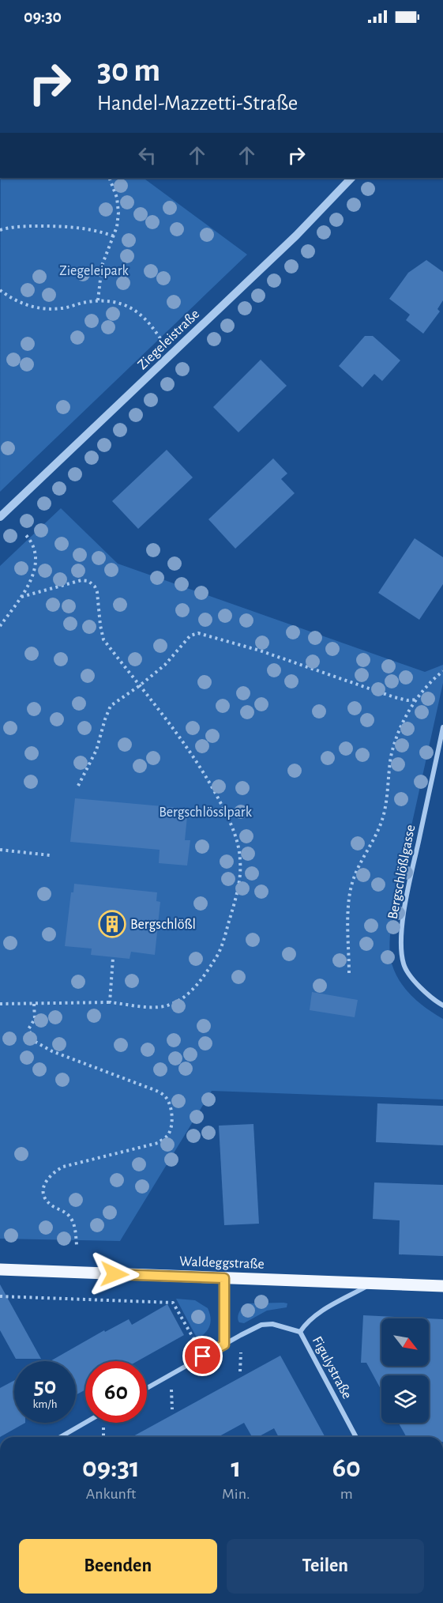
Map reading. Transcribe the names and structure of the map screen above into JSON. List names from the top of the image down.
{
  "streets": {
    "main road": ["Waldeggstraße"],
    "street": ["Ziegeleistraße", "Bergschlößlgasse", "Figulystraße"]
  },
  "crossings": [
    ["Waldeggstraße", "Figulystraße"]
  ],
  "parks": ["Ziegeleipark", "Bergschlösslpark"],
  "places": {
    "building": ["Bergschlößl"]
  },
  "north": "bottom right",
  "page": {
    "status": "09:30",
    "turn": ["30 m", "Handel-Mazzetti-Straße"],
    "speed": "50 km/h",
    "limit": "60",
    "eta": [
      "09:31",
      "Ankunft",
      "1",
      "Min.",
      "60",
      "m"
    ],
    "buttons": ["Beenden", "Teilen"]
  }
}
